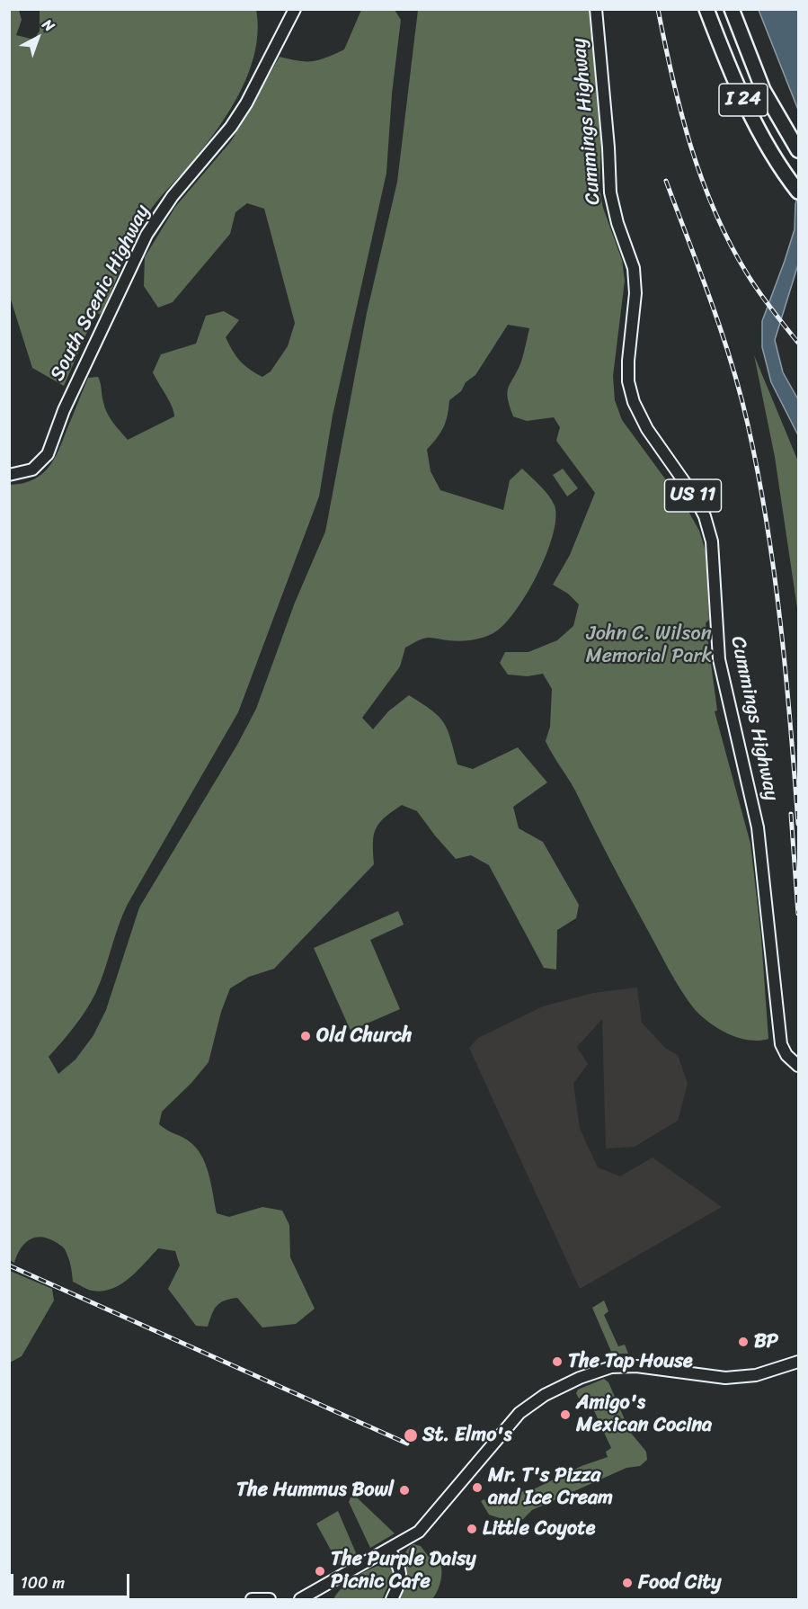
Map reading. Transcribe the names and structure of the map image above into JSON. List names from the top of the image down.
{
  "streets": {
    "highway": ["I 24"],
    "main road": ["Cummings Highway", "South Scenic Highway", "US 11"]
  },
  "parks": ["John C. Wilson Memorial Park"],
  "places": [
    "Old Church",
    "BP",
    "The Tap House",
    "Amigo's Mexican Cocina",
    "St. Elmo's",
    "Mr. T's Pizza and Ice Cream",
    "The Hummus Bowl",
    "Little Coyote",
    "The Purple Daisy Picnic Cafe",
    "Food City"
  ],
  "scale_bar": "100 m",
  "north": "top right"
}
